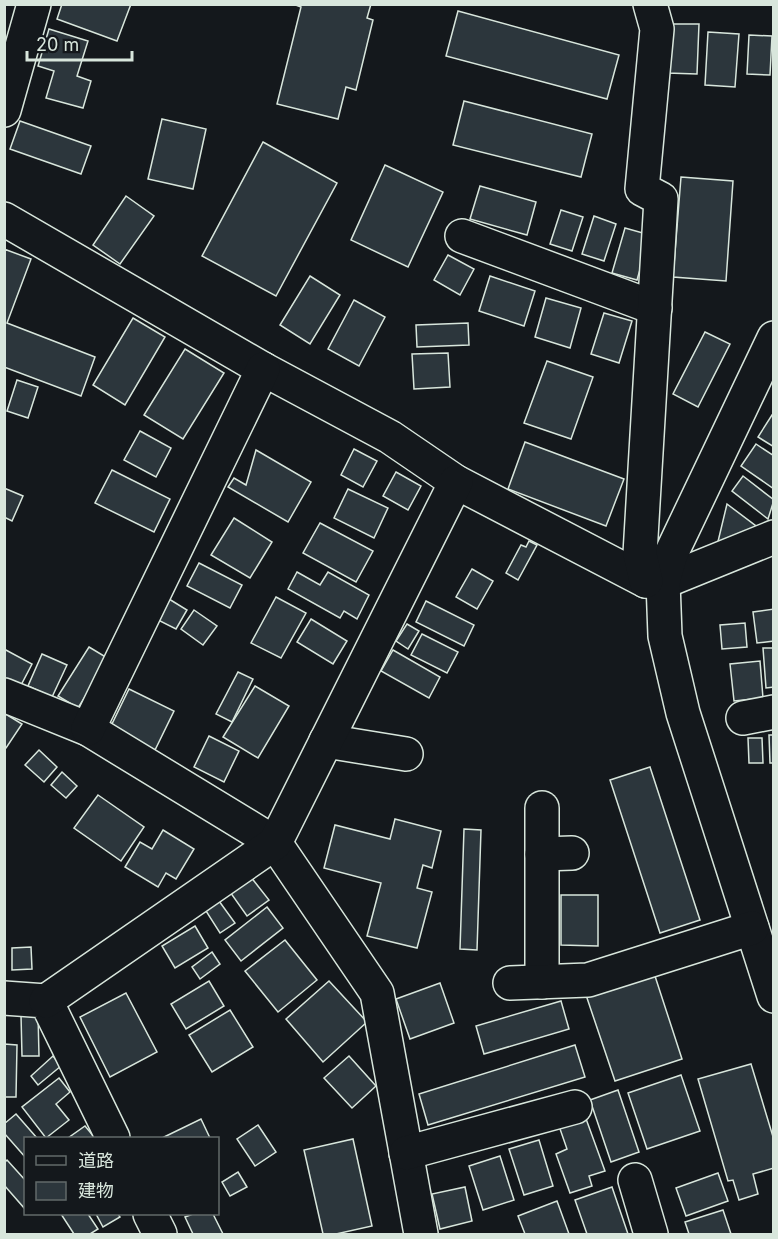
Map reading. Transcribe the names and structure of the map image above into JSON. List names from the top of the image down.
{
  "legend": ["道路", "建物"],
  "scale_bar": "20 m"
}
